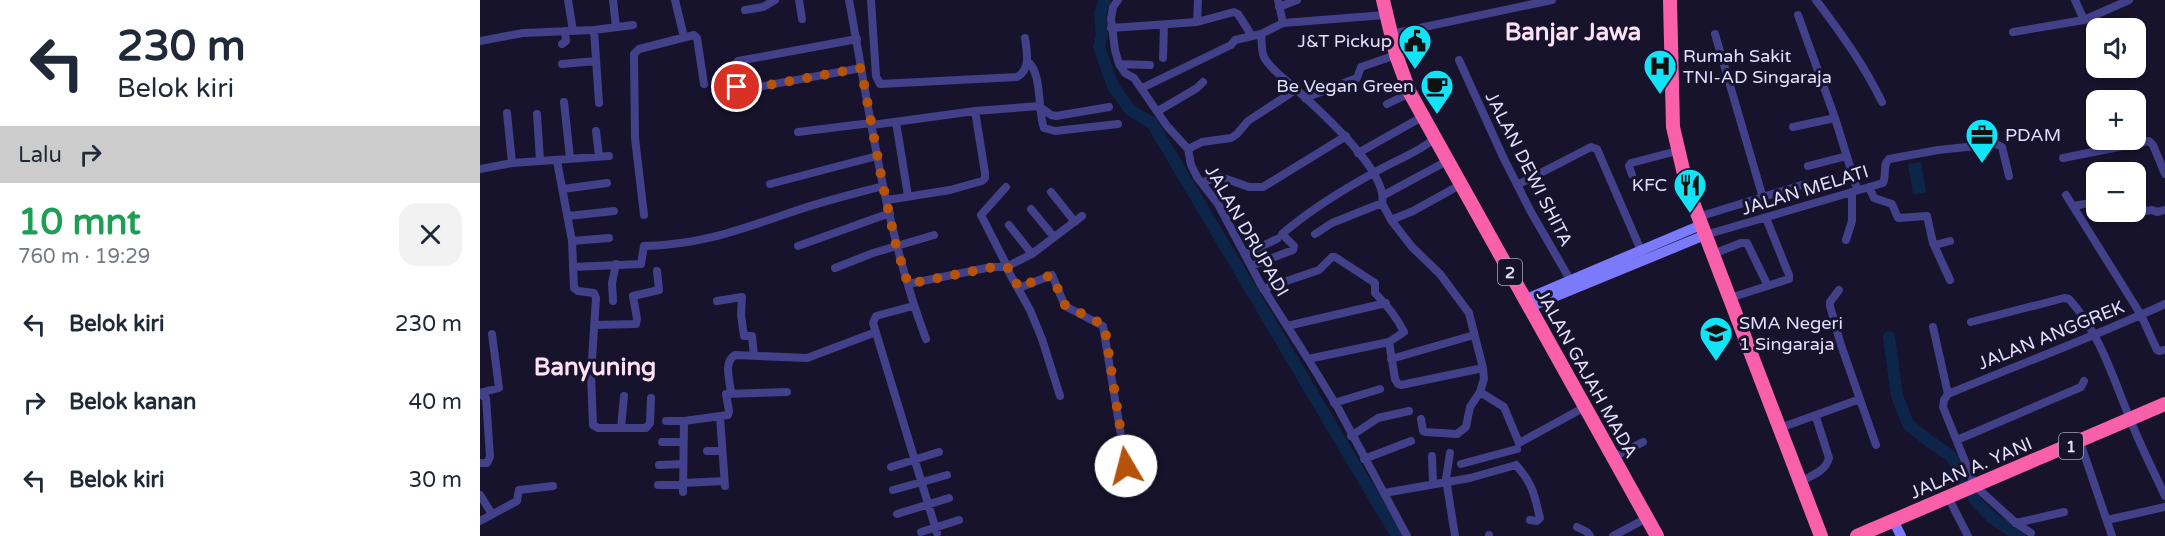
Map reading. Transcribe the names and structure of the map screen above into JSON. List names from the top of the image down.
{
  "streets": {
    "highway": [
      "2",
      "JALAN GAJAH MADA",
      "1",
      "JALAN A. YANI"
    ],
    "street": [
      "JALAN DEWI SHITA",
      "JALAN MELATI",
      "JALAN DRUPADI",
      "JALAN ANGGREK"
    ]
  },
  "districts": ["Banjar Jawa", "Banyuning"],
  "places": {
    "public building": ["J&T Pickup"],
    "hospital": ["Rumah Sakit TNI-AD Singaraja"],
    "cafe": ["Be Vegan Green"],
    "office": ["PDAM"],
    "restaurant": ["KFC"],
    "school or university": ["SMA Negeri 1 Singaraja"]
  },
  "page": {
    "turn": ["230 m", "Belok kiri"],
    "map_buttons": ["+", "−"],
    "then": "Lalu",
    "heading": ["10 mnt", "760 m · 19:29"],
    "list": [
      {
        "name": "Belok kiri",
        "value": "230 m"
      },
      {
        "name": "Belok kanan",
        "value": "40 m"
      },
      {
        "name": "Belok kiri",
        "value": "30 m"
      }
    ]
  }
}
